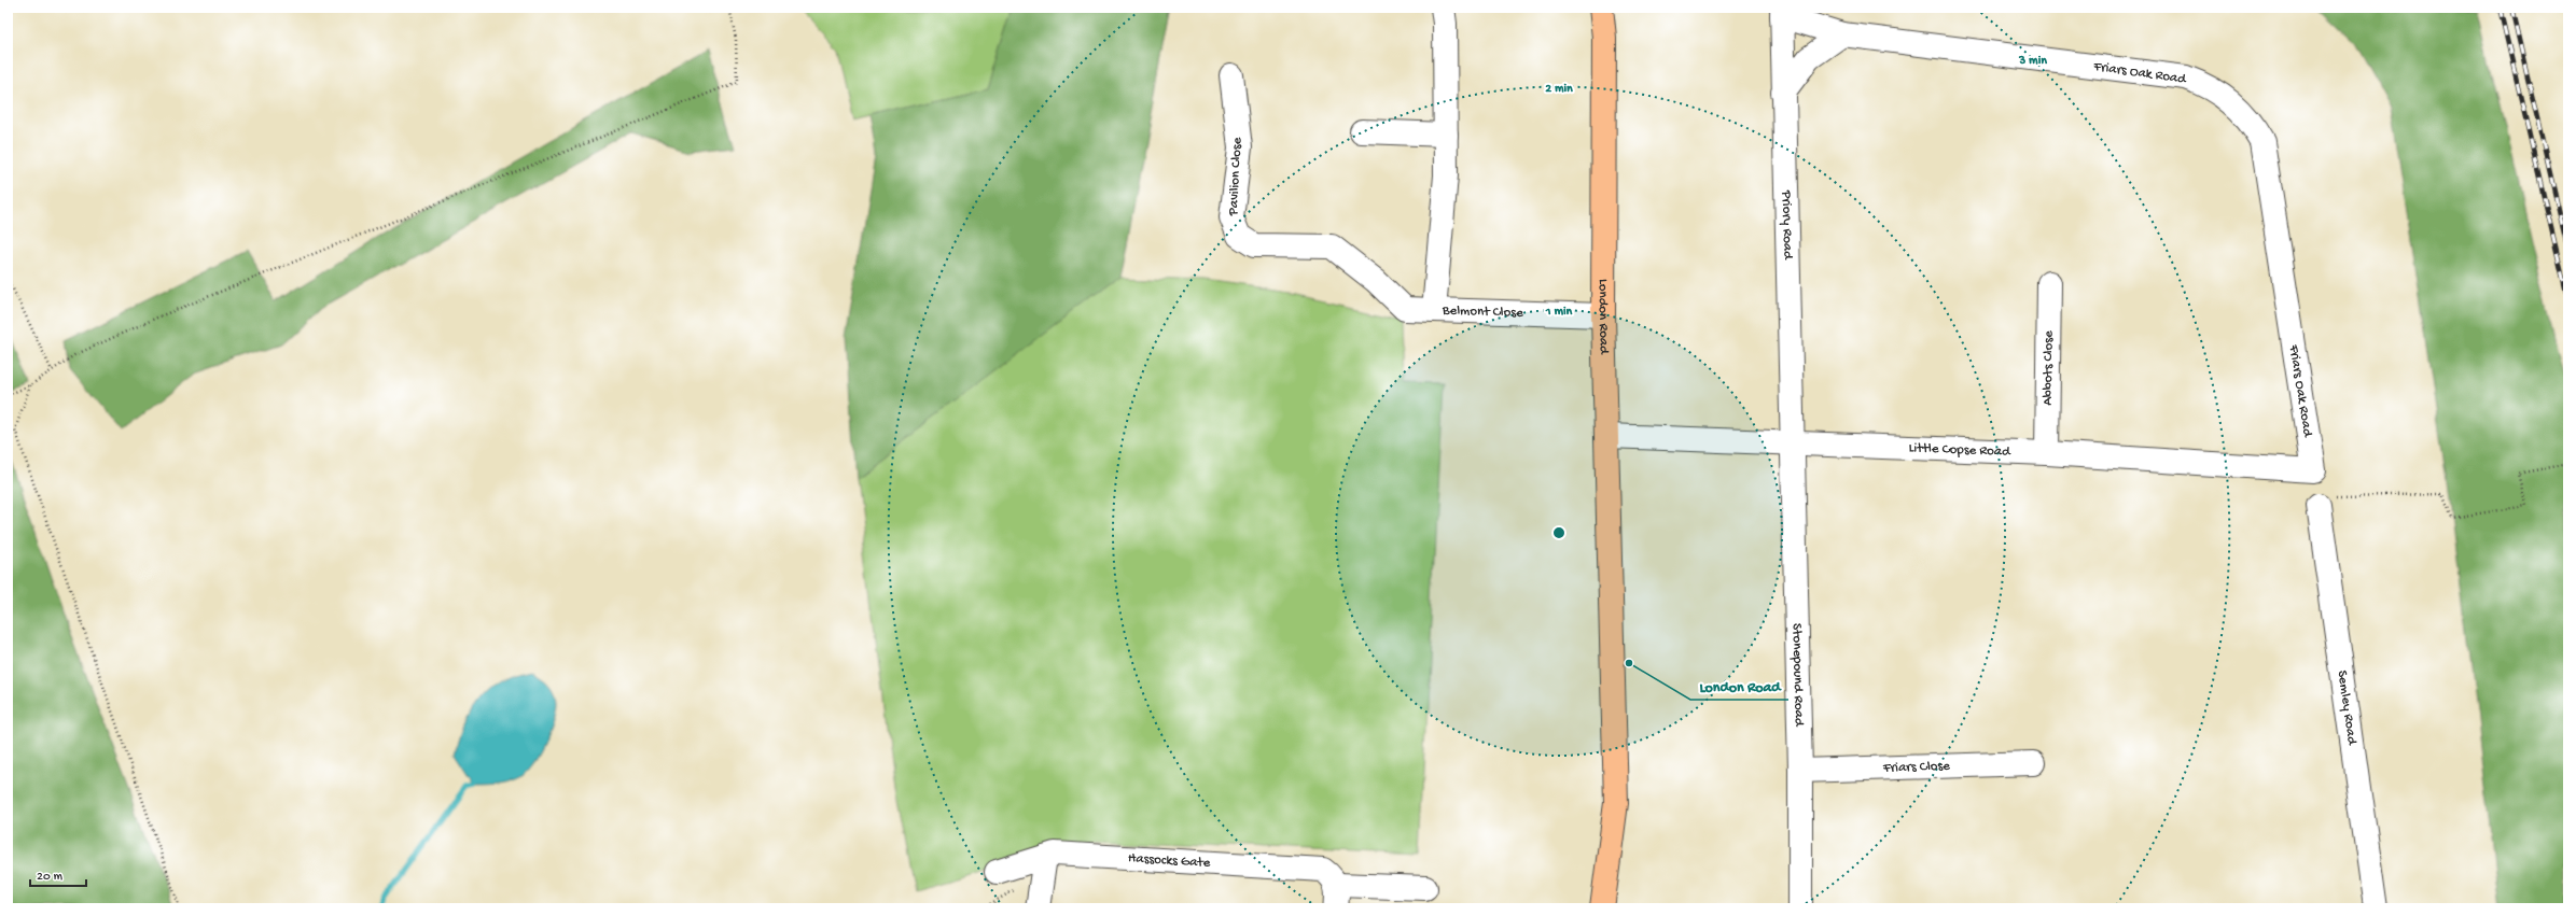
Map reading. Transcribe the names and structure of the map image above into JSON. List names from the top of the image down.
{
  "streets": {
    "main road": ["London Road"],
    "street": [
      "Friars Oak Road",
      "Pavilion Close",
      "Priory Road",
      "Belmont Close",
      "Abbots Close",
      "Little Copse Road",
      "Stonepound Road",
      "Semley Road",
      "Friars Close",
      "Hassocks Gate"
    ]
  },
  "crossings": [
    ["Friars Oak Road", "Priory Road"],
    ["Friars Oak Road", "Little Copse Road"],
    ["Pavilion Close", "Belmont Close"],
    ["Priory Road", "Little Copse Road"],
    ["Priory Road", "Stonepound Road"],
    ["Belmont Close", "London Road"],
    ["London Road", "Little Copse Road"],
    ["Abbots Close", "Little Copse Road"],
    ["Little Copse Road", "Stonepound Road"],
    ["Stonepound Road", "Friars Close"]
  ],
  "places": ["London Road"],
  "scale_bar": "20 m",
  "rings": ["3 min", "2 min", "1 min"]
}
